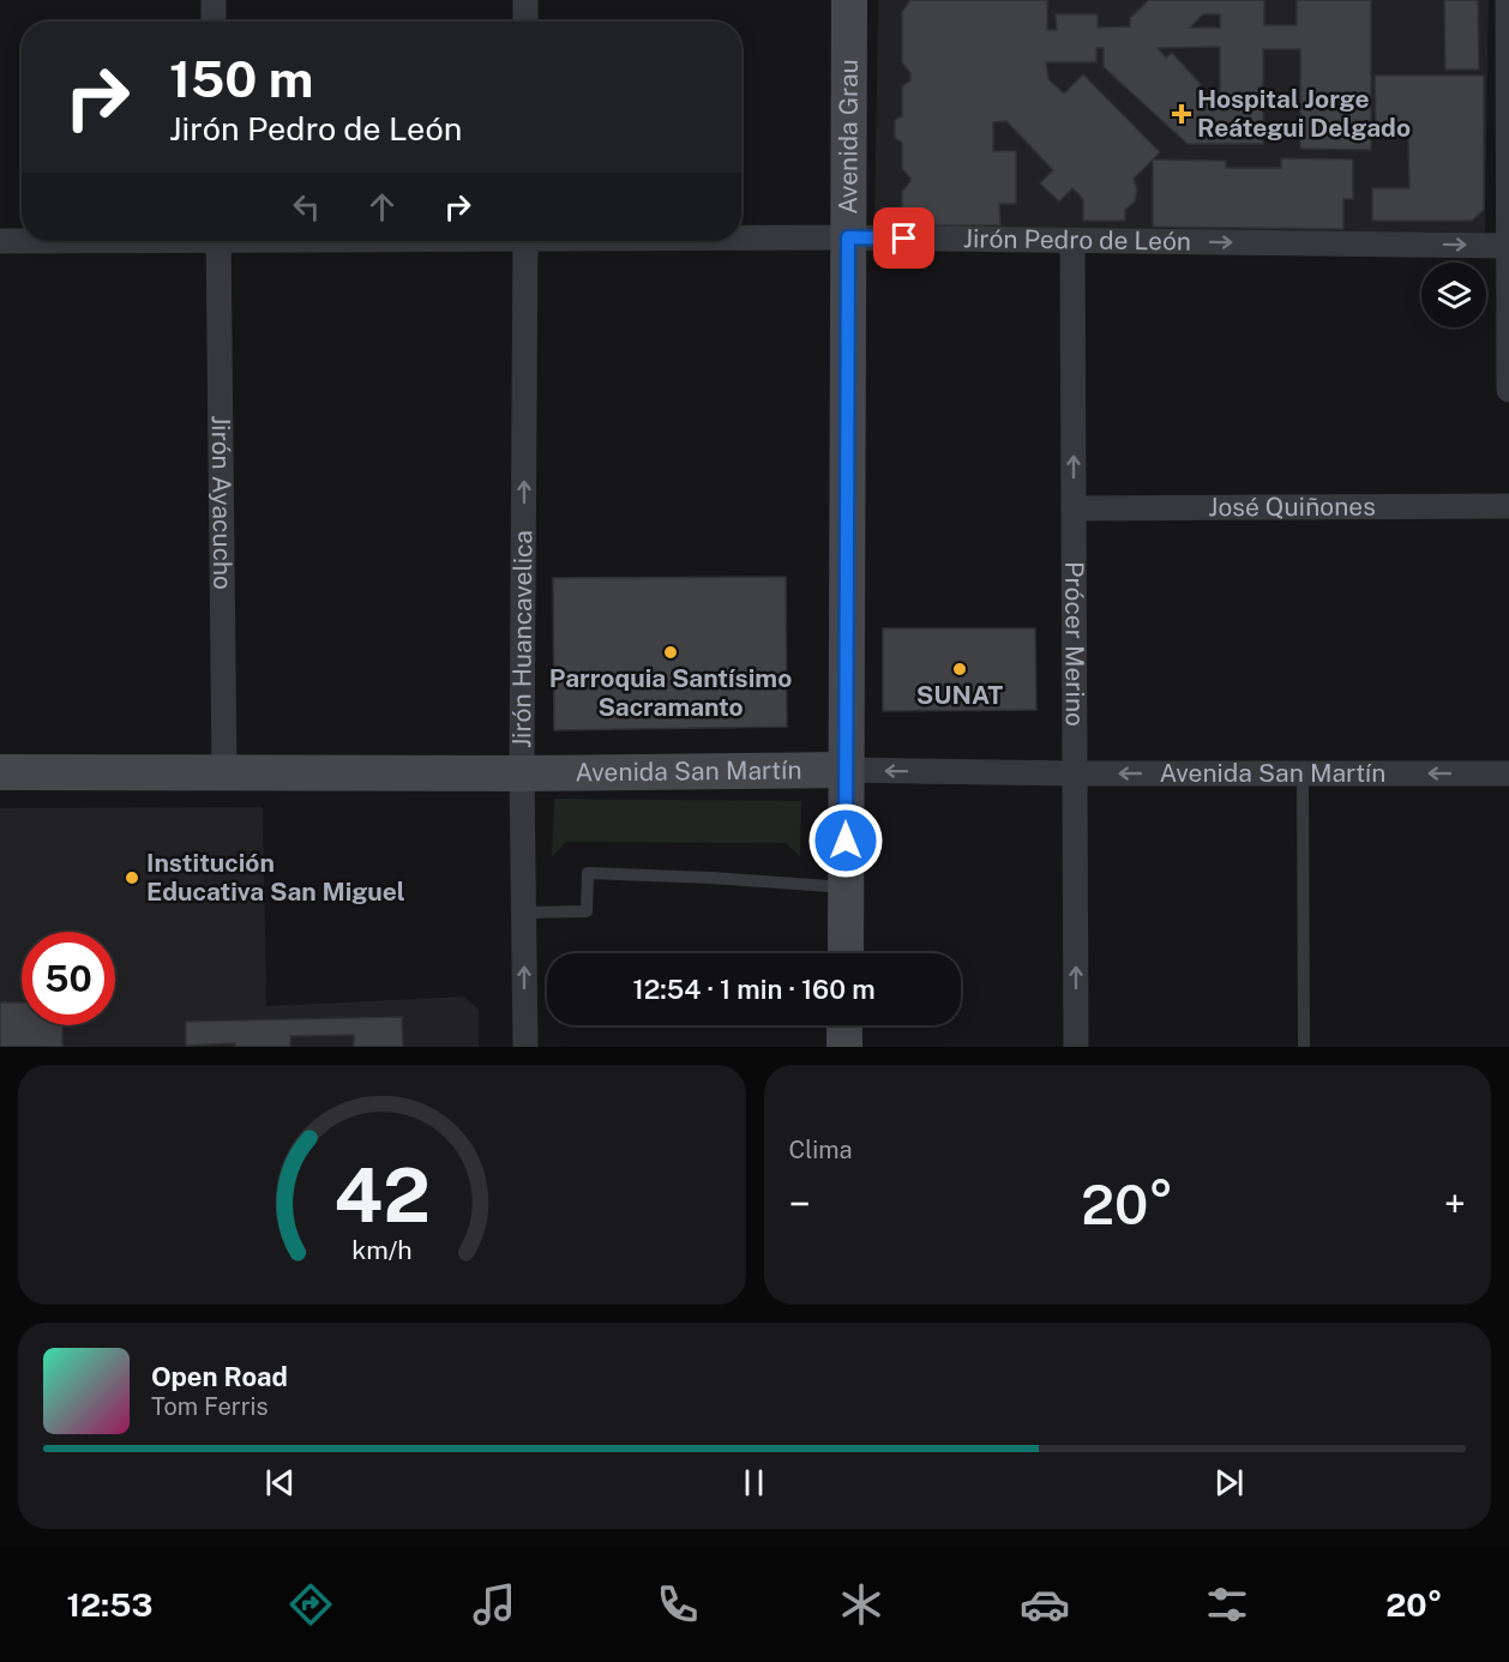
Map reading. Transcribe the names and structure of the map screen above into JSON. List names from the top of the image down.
{
  "streets": {
    "main road": ["Avenida Grau", "Avenida San Martín"],
    "street": [
      "Jirón Pedro de León",
      "Jirón Ayacucho",
      "José Quiñones",
      "Jirón Huancavelica",
      "Prócer Merino"
    ]
  },
  "crossings": [
    ["Avenida Grau", "Jirón Pedro de León"],
    ["Avenida Grau", "Avenida San Martín"],
    ["Jirón Pedro de León", "Prócer Merino"],
    ["Jirón Ayacucho", "Avenida San Martín"],
    ["José Quiñones", "Prócer Merino"],
    ["Jirón Huancavelica", "Avenida San Martín"],
    ["Prócer Merino", "Avenida San Martín"]
  ],
  "one_way": [
    "Jirón Pedro de León",
    "Jirón Huancavelica",
    "Prócer Merino",
    "Avenida San Martín"
  ],
  "places": {
    "health": ["Hospital Jorge Reátegui Delgado"],
    "other": ["Parroquia Santísimo Sacramanto", "SUNAT", "Institución Educativa San Miguel"]
  },
  "page": {
    "turn": ["150 m", "Jirón Pedro de León"],
    "limit": "50",
    "trip": "12:54 · 1 min · 160 m",
    "tile": "Clima",
    "heat": ["−", "20°", "+"],
    "song": ["Open Road", "Tom Ferris"],
    "tabs": ["12:53", "20°"],
    "gauge": ["42", "km/h"]
  }
}
